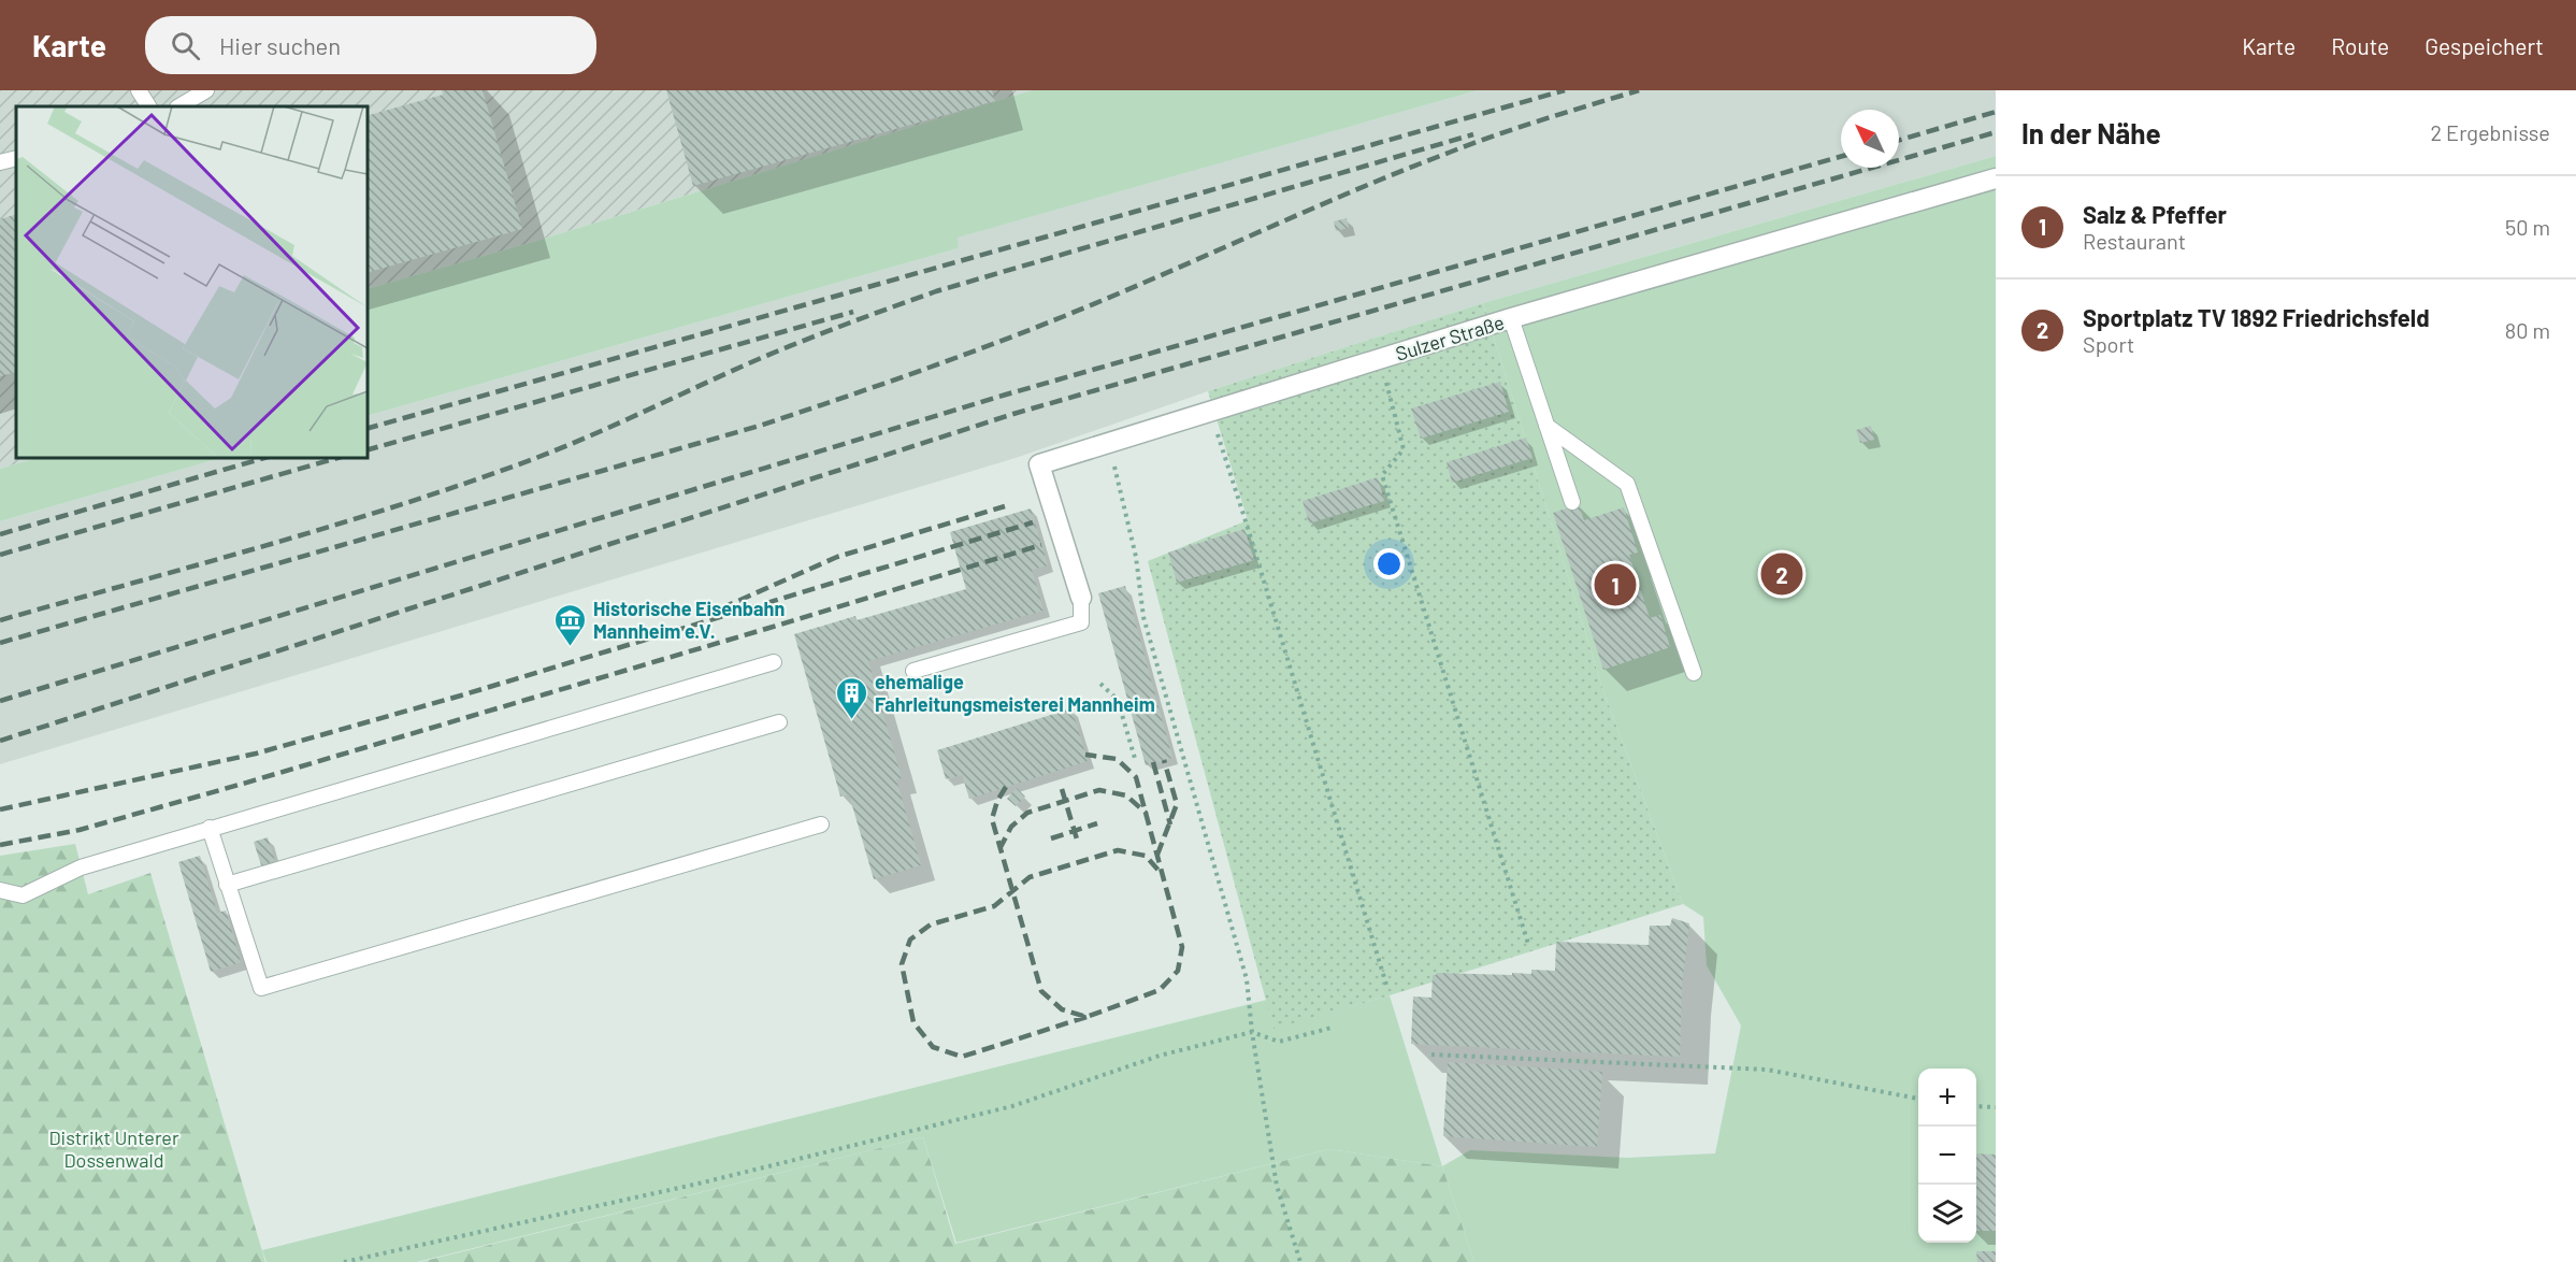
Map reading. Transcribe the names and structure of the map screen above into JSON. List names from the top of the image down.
{
  "streets": {
    "street": ["Sulzer Straße"]
  },
  "parks": ["Distrikt Unterer Dossenwald"],
  "places": {
    "museum": ["Historische Eisenbahn Mannheim e.V."],
    "building": ["ehemalige Fahrleitungsmeisterei Mannheim"]
  },
  "north": "top left",
  "page": {
    "header": "Karte",
    "search": "Hier suchen",
    "nav": ["Karte", "Route", "Gespeichert"],
    "heading": ["In der Nähe", "2 Ergebnisse"],
    "list": [
      {
        "mark": "1",
        "name": "Salz & Pfeffer",
        "note": "Restaurant",
        "value": "50 m"
      },
      {
        "mark": "2",
        "name": "Sportplatz TV 1892 Friedrichsfeld",
        "note": "Sport",
        "value": "80 m"
      }
    ],
    "pins": ["2", "1"],
    "map_buttons": ["+", "−"]
  }
}
